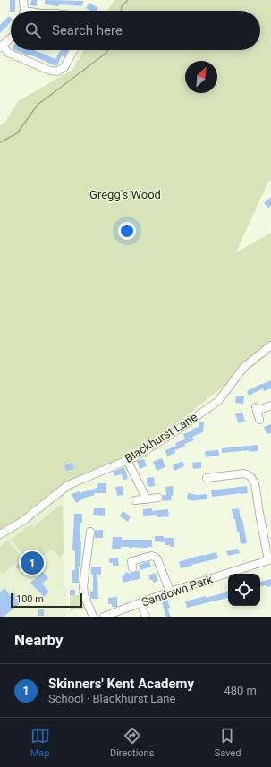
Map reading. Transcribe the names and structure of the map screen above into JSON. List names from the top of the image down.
{
  "streets": {
    "street": ["Blackhurst Lane", "Sandown Park"]
  },
  "parks": ["Gregg's Wood"],
  "scale_bar": "100 m",
  "north": "top right",
  "page": {
    "search": "Search here",
    "pins": "1",
    "scale": "100 m",
    "heading": "Nearby",
    "list": [
      {
        "mark": "1",
        "name": "Skinners' Kent Academy",
        "note": "School · Blackhurst Lane",
        "value": "480 m"
      }
    ],
    "nav": ["Map", "Directions", "Saved"]
  }
}
